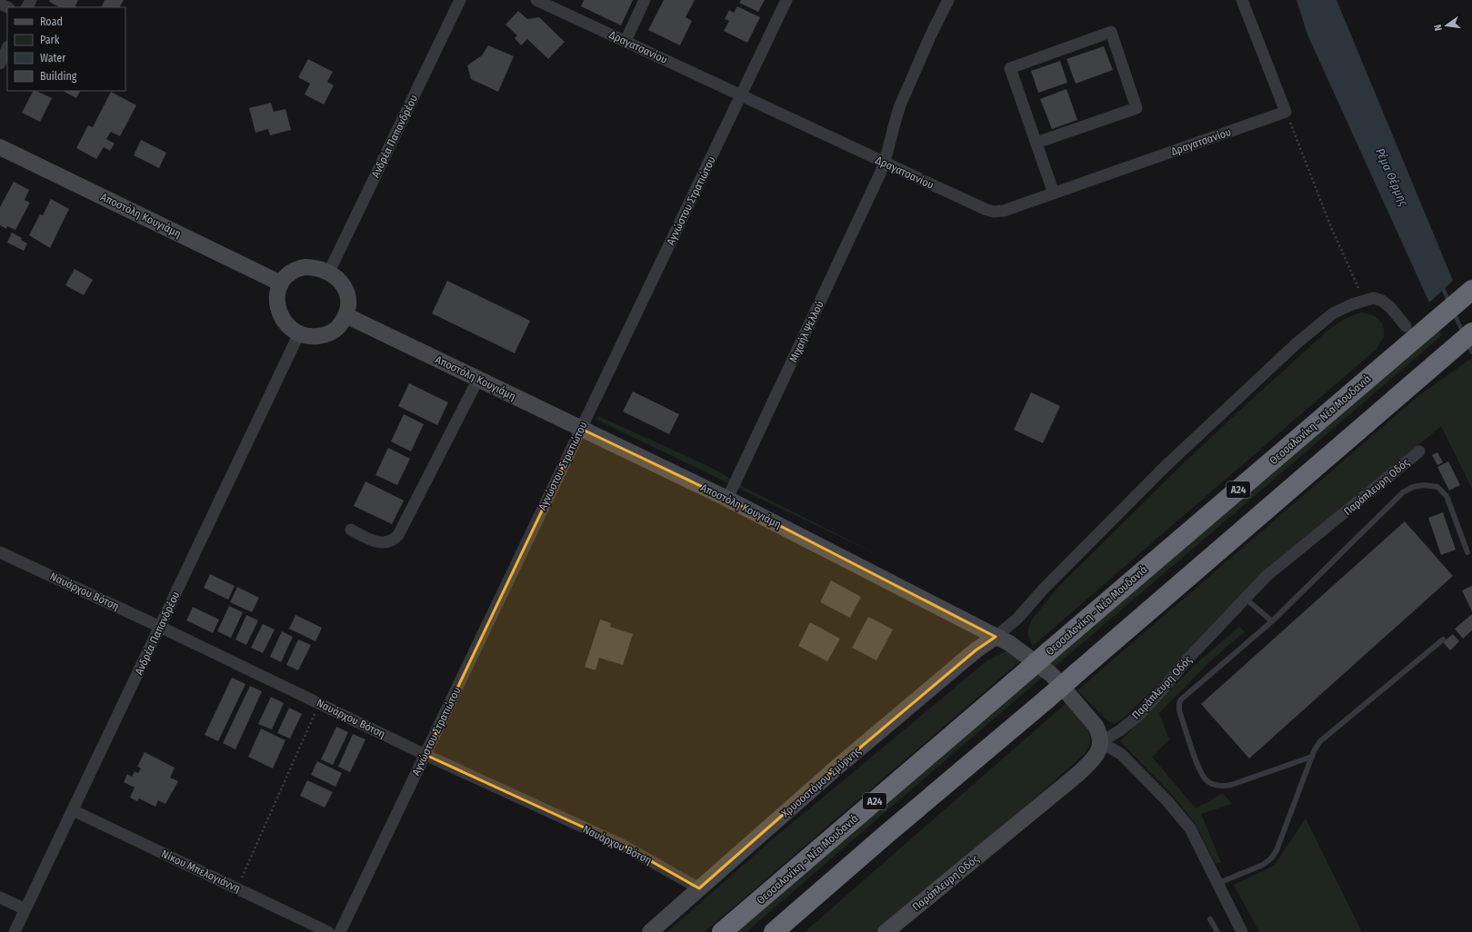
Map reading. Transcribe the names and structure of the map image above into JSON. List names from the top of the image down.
{
  "streets": {
    "highway": ["Θεσσαλονίκη - Νέα Μουδανιά", "Α24"],
    "street": [
      "Δραγατσανίου",
      "Ανδρέα Παπανδρέου",
      "Αγνώστου Στρατιώτου",
      "Αποστόλη Κουγιάμη",
      "Μιχαήλ Ψελλού",
      "Παράπλευρη Οδός",
      "Ναυάρχου Βότση",
      "Χρυσοστόμου Σμύρνης",
      "Νίκου Μπελογιάννη"
    ]
  },
  "crossings": [
    ["Δραγατσανίου", "Αγνώστου Στρατιώτου"],
    ["Δραγατσανίου", "Μιχαήλ Ψελλού"],
    ["Ανδρέα Παπανδρέου", "Αποστόλη Κουγιάμη"],
    ["Ανδρέα Παπανδρέου", "Ναυάρχου Βότση"],
    ["Ανδρέα Παπανδρέου", "Νίκου Μπελογιάννη"],
    ["Αγνώστου Στρατιώτου", "Αποστόλη Κουγιάμη"],
    ["Αγνώστου Στρατιώτου", "Ναυάρχου Βότση"],
    ["Αποστόλη Κουγιάμη", "Μιχαήλ Ψελλού"],
    ["Αποστόλη Κουγιάμη", "Παράπλευρη Οδός"],
    ["Αποστόλη Κουγιάμη", "Χρυσοστόμου Σμύρνης"],
    ["Ναυάρχου Βότση", "Χρυσοστόμου Σμύρνης"]
  ],
  "water": ["Ρέμα Θέρμης"],
  "legend": [
    "Road",
    "Park",
    "Water",
    "Building"
  ],
  "north": "left"
}
